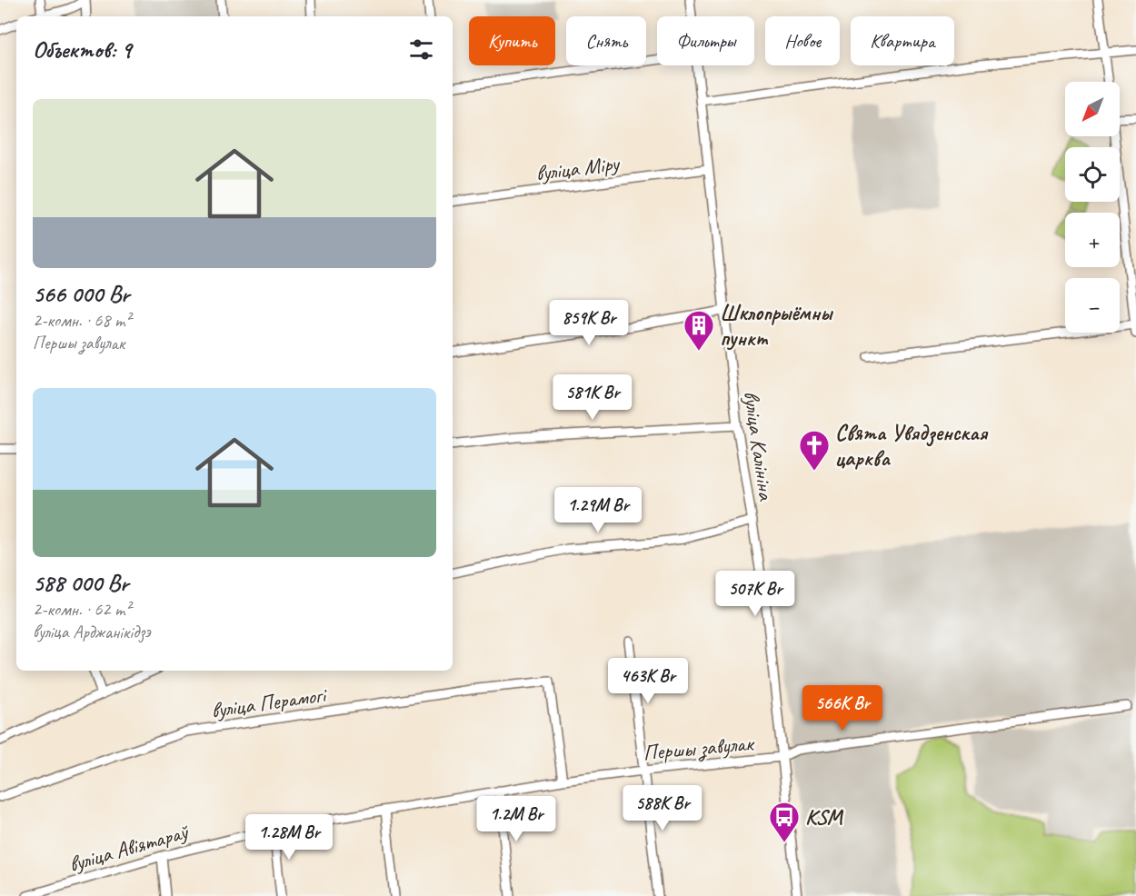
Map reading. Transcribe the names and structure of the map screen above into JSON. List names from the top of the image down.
{
  "streets": {
    "street": [
      "вуліца Міру",
      "вуліца Калініна",
      "вуліца Перамогі",
      "Першы завулак",
      "вуліца Авіятараў"
    ]
  },
  "crossings": [
    ["вуліца Міру", "вуліца Калініна"],
    ["вуліца Калініна", "Першы завулак"],
    ["вуліца Перамогі", "Першы завулак"],
    ["вуліца Перамогі", "вуліца Авіятараў"],
    ["Першы завулак", "вуліца Авіятараў"]
  ],
  "places": {
    "building": ["Шклопрыёмны пункт"],
    "church": ["Свята Увядзенская царква"],
    "bus stop": ["KSM"]
  },
  "north": "bottom left",
  "page": {
    "chip": [
      "Купить",
      "Снять",
      "Фильтры",
      "Новое",
      "Квартира"
    ],
    "heading": "Объектов: 9",
    "map_buttons": ["+", "−"],
    "list": [
      {
        "name": "566 000 Br",
        "note": "2-комн. · 68 m² · Першы завулак"
      },
      {
        "name": "588 000 Br",
        "note": "2-комн. · 62 m² · вуліца Арджанікідзэ"
      }
    ],
    "price": [
      "859K Br",
      "581K Br",
      "1.29M Br",
      "507K Br",
      "463K Br",
      "566K Br",
      "588K Br",
      "1.2M Br",
      "1.28M Br"
    ]
  }
}
